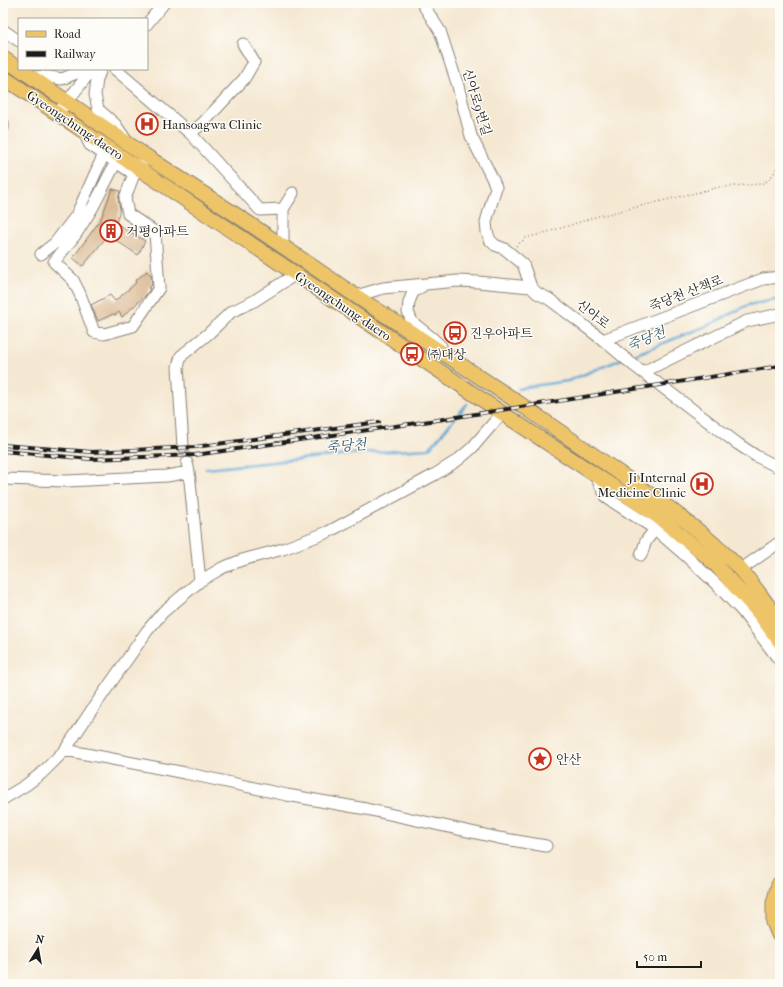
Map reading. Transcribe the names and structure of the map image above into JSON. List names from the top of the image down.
{
  "streets": {
    "main road": ["Gyeongchung-daero"],
    "street": ["신아로9번길", "죽당천 산책로", "신아로"]
  },
  "crossings": [
    ["신아로9번길", "신아로"],
    ["Gyeongchung-daero", "신아로"],
    ["죽당천 산책로", "신아로"]
  ],
  "water": ["죽당천"],
  "places": {
    "hospital": ["Hansoagwa Clinic", "Ji Internal Medicine Clinic"],
    "building": ["거평아파트"],
    "bus stop": ["진우아파트", "㈜대상"],
    "place": ["안산"]
  },
  "legend": ["Road", "Railway"],
  "scale_bar": "50 m",
  "north": "top"
}
